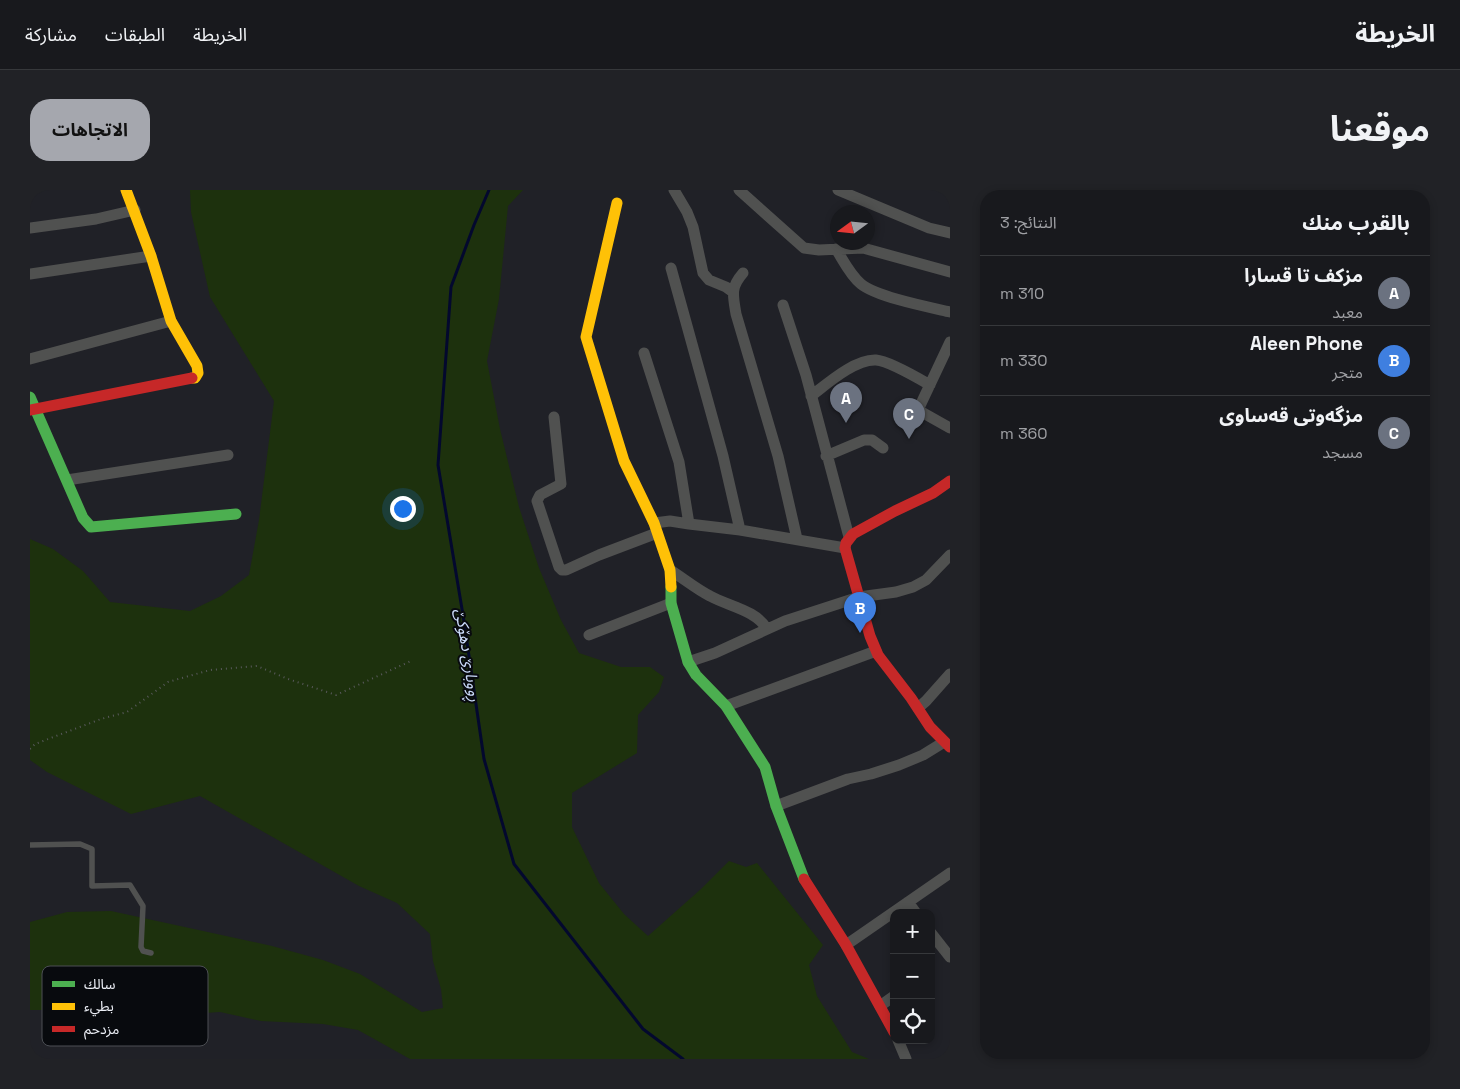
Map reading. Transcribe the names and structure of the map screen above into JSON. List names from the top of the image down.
{
  "water": ["ڕووبارێ دهۆكێ"],
  "legend": ["سالك", "بطيء", "مزدحم"],
  "north": "left",
  "page": {
    "header": "الخريطة",
    "nav": ["الخريطة", "الطبقات", "مشاركة"],
    "title": "موقعنا",
    "buttons": "الاتجاهات",
    "heading": ["بالقرب منك", "النتائج: 3"],
    "list": [
      {
        "mark": "A",
        "name": "مزكف تا قسارا",
        "note": "معبد",
        "value": "310 m"
      },
      {
        "mark": "B",
        "name": "Aleen Phone",
        "note": "متجر",
        "value": "330 m"
      },
      {
        "mark": "C",
        "name": "مزگەوتی قەساوی",
        "note": "مسجد",
        "value": "360 m"
      }
    ],
    "pins": ["A", "C", "B"],
    "map_buttons": ["+", "−"]
  }
}
